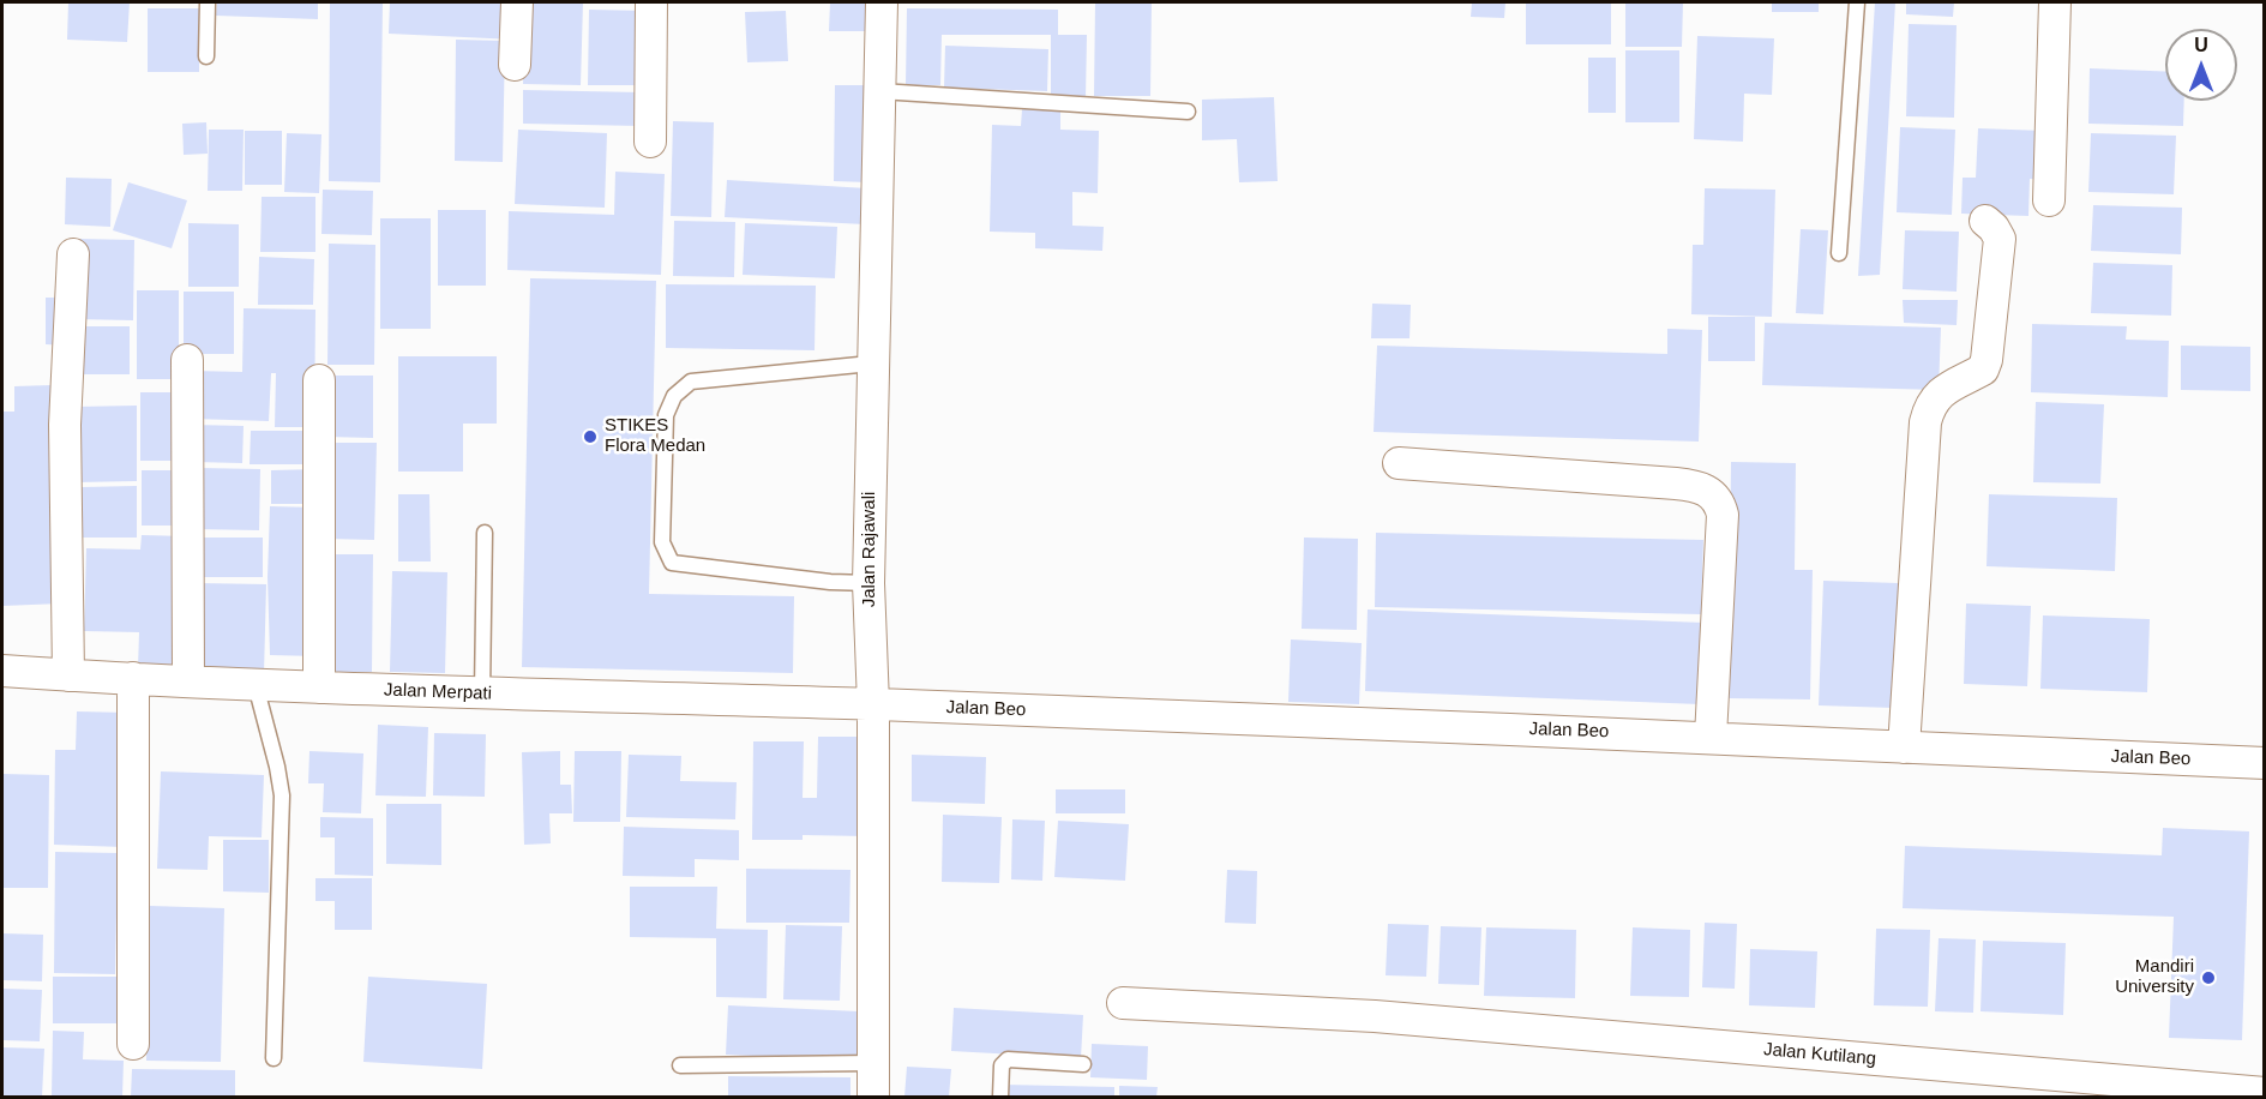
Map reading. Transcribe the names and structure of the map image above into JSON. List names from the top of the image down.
{
  "streets": {
    "street": [
      "Jalan Rajawali",
      "Jalan Merpati",
      "Jalan Beo",
      "Jalan Kutilang"
    ]
  },
  "crossings": [
    ["Jalan Rajawali", "Jalan Merpati"],
    ["Jalan Rajawali", "Jalan Beo"],
    ["Jalan Merpati", "Jalan Beo"]
  ],
  "places": ["STIKES Flora Medan", "Mandiri University"],
  "north": "top"
}
